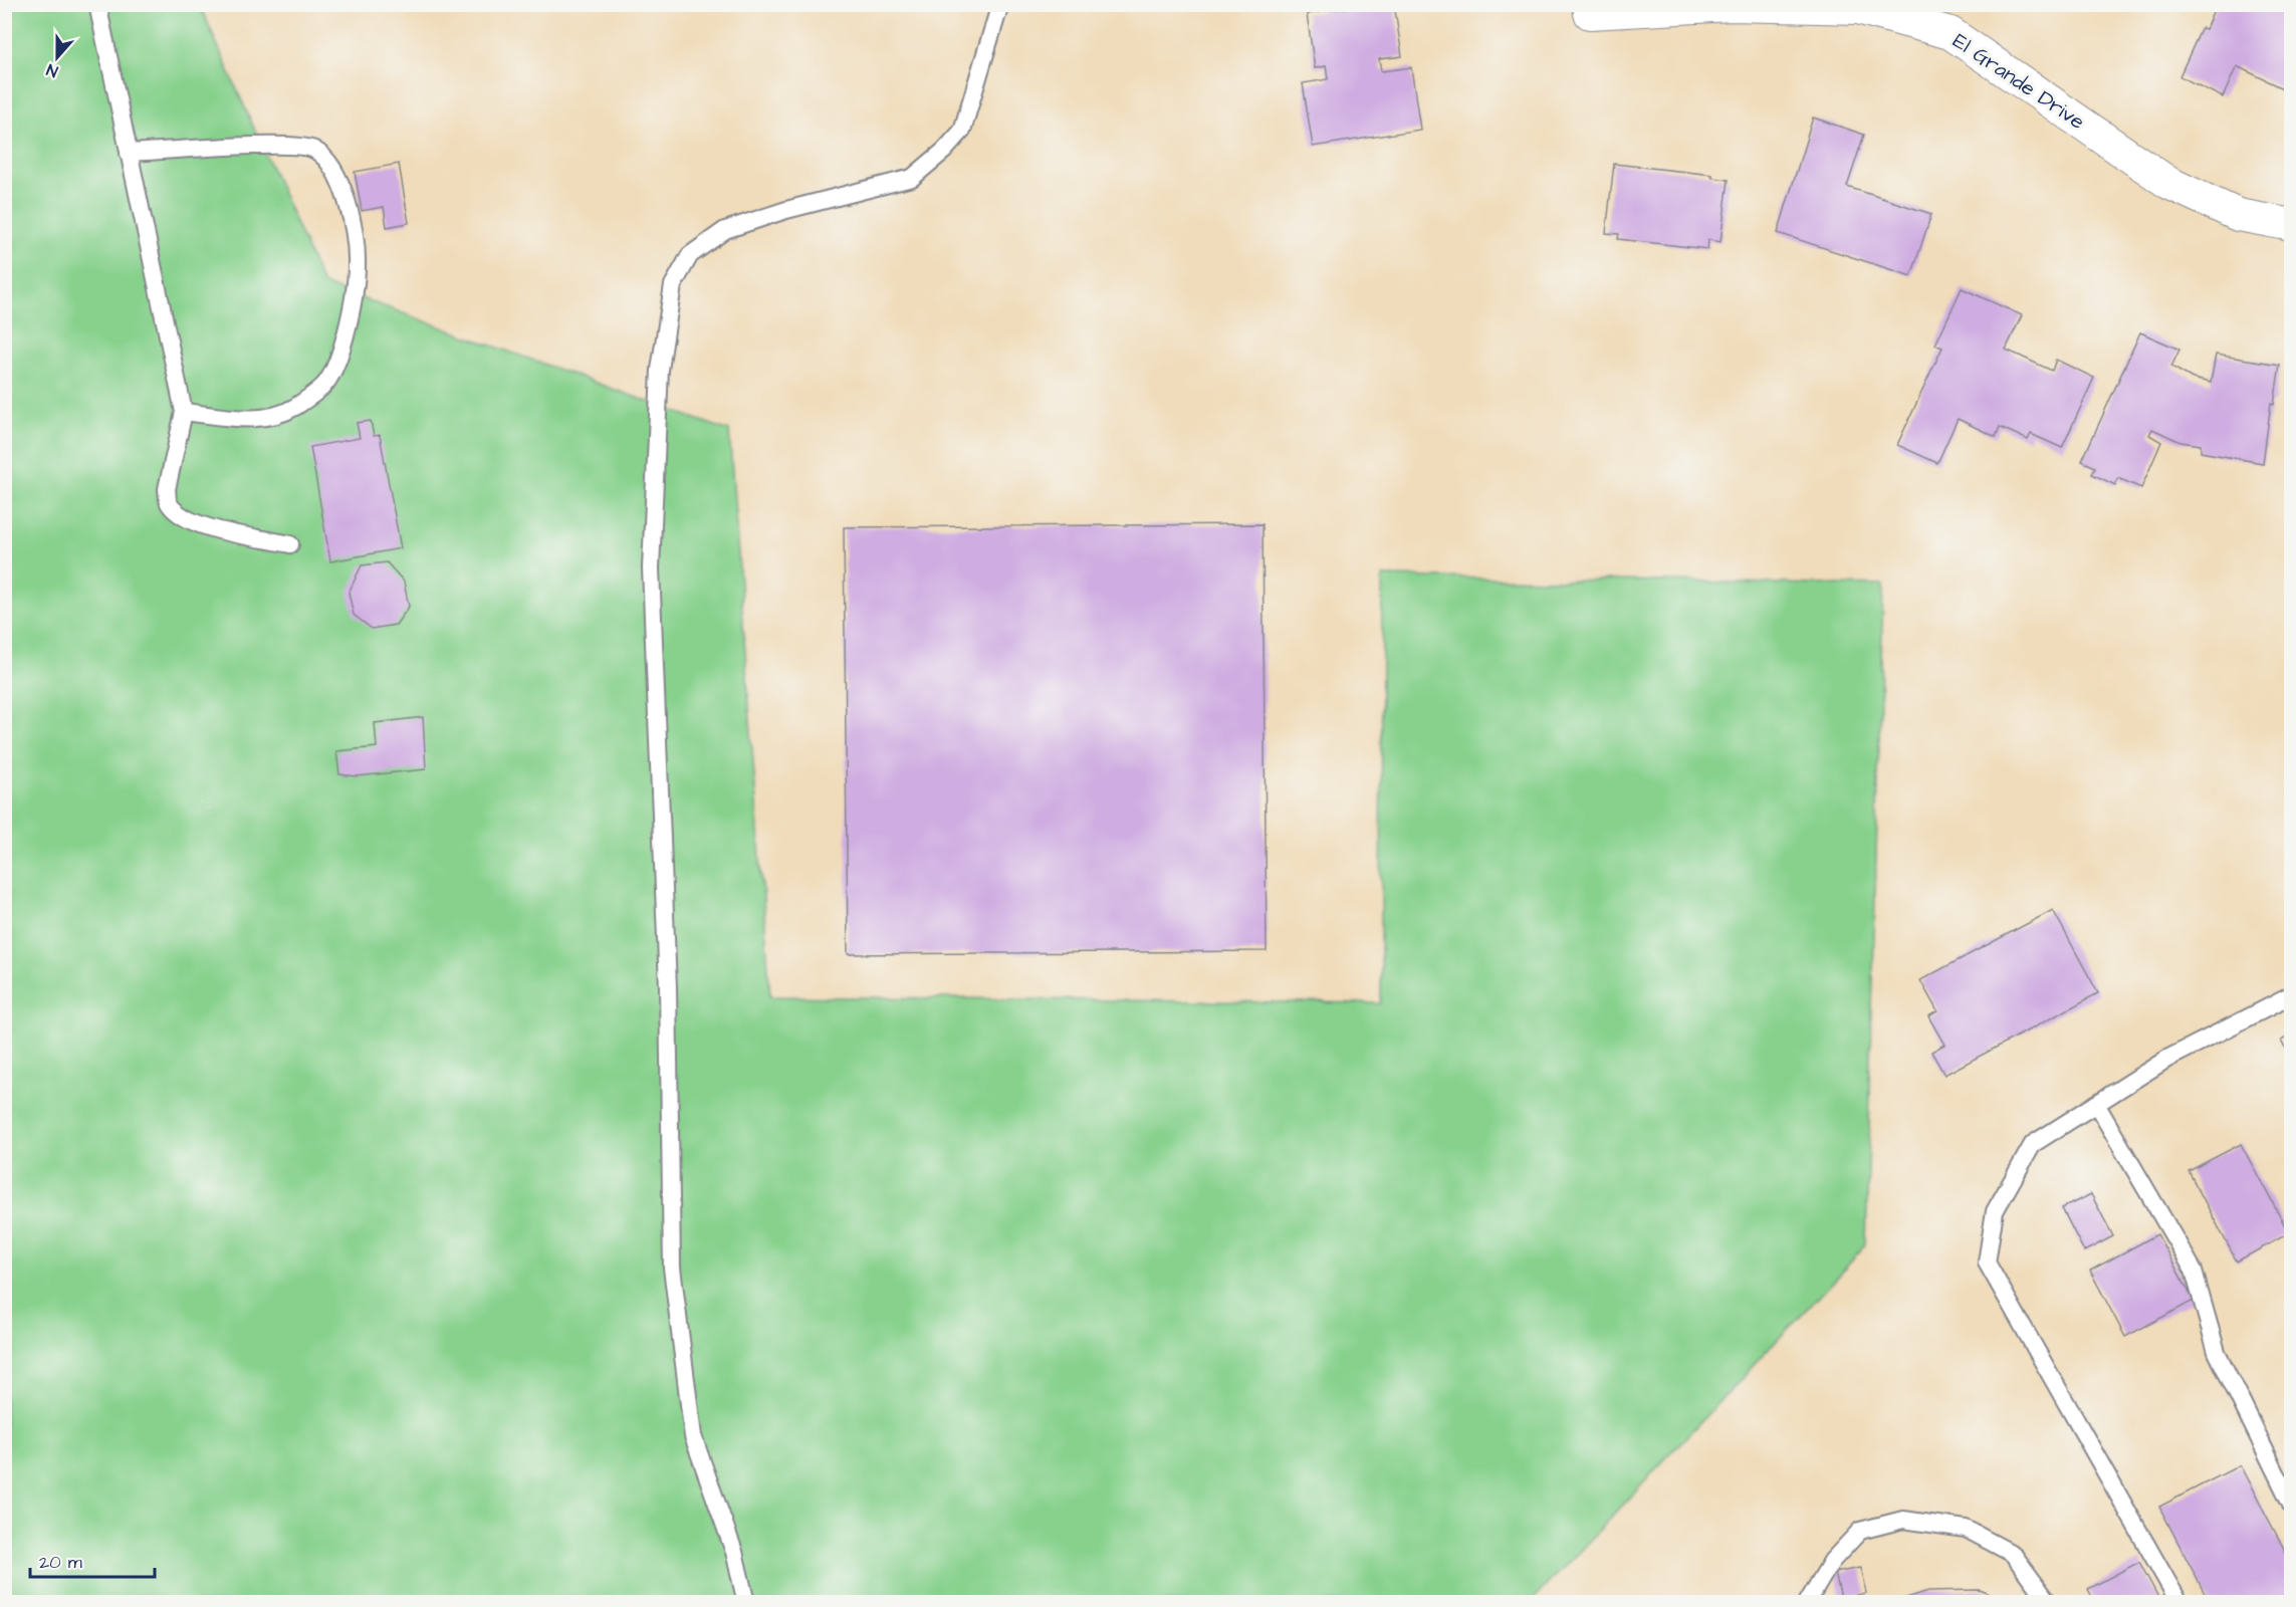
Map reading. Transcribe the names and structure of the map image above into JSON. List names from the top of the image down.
{
  "streets": {
    "street": ["El Grande Drive"]
  },
  "scale_bar": "20 m",
  "north": "bottom"
}
